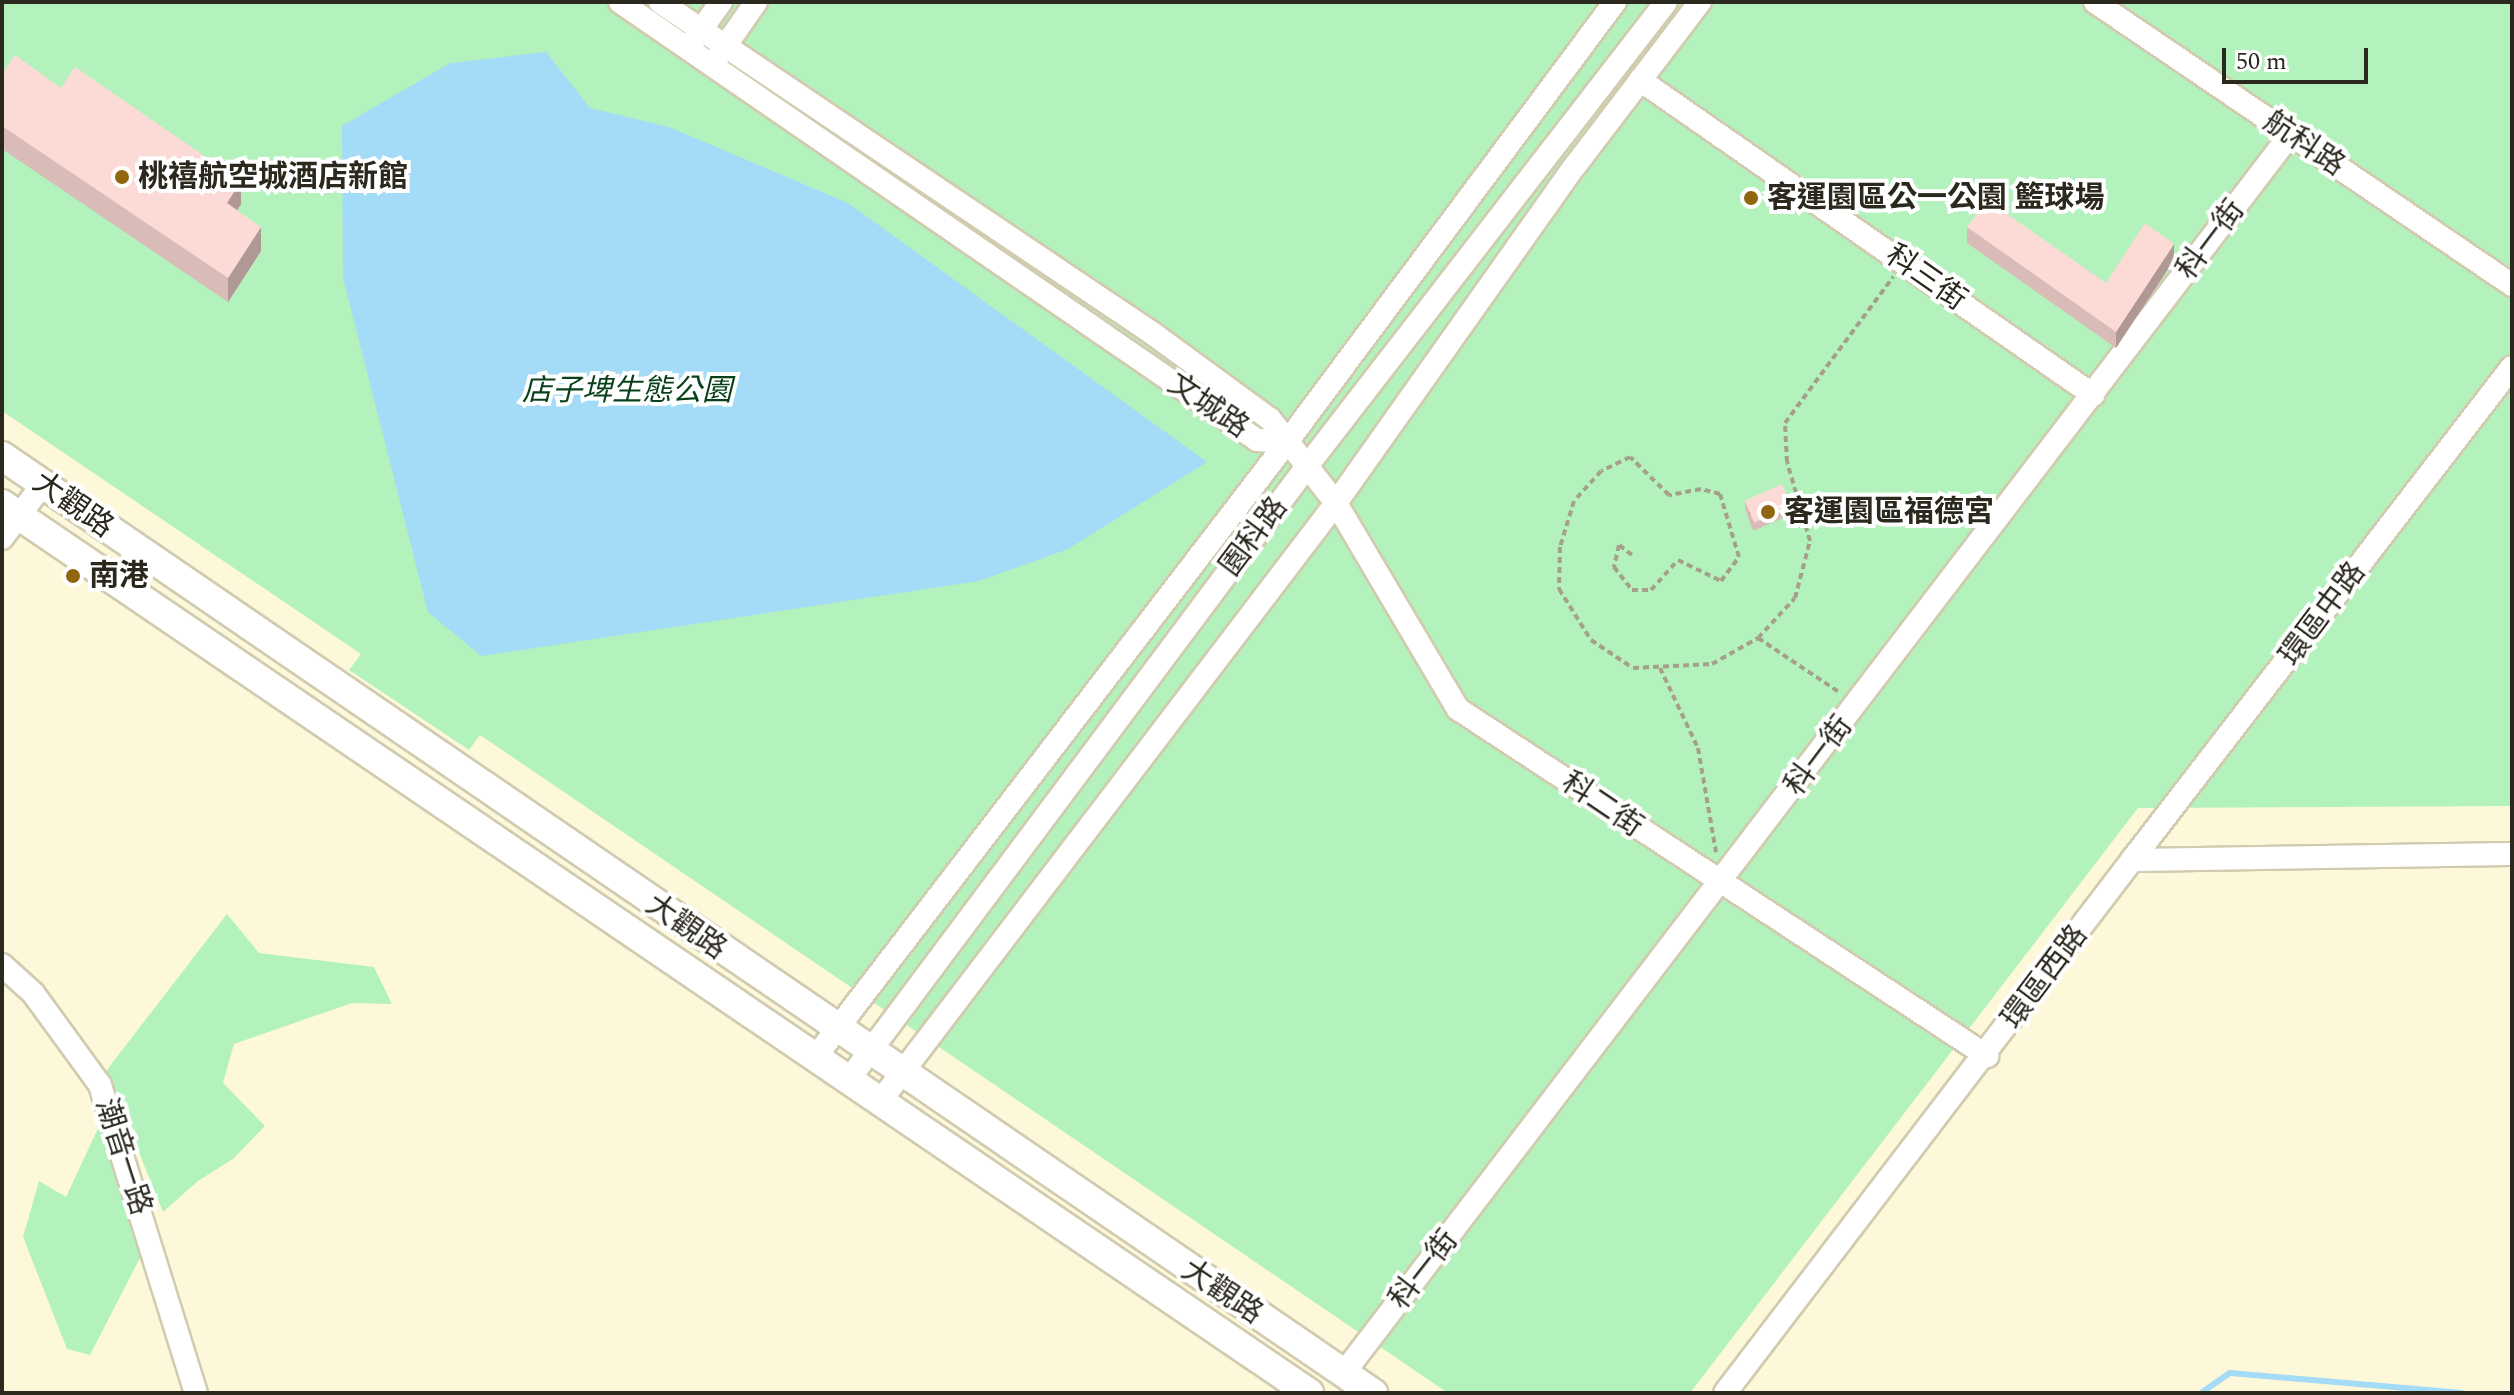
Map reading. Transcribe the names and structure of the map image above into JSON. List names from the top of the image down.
{
  "streets": {
    "main road": ["大觀路"],
    "street": [
      "航科路",
      "科一街",
      "科三街",
      "文城路",
      "園科路",
      "環區中路",
      "科二街",
      "環區西路",
      "潮音一路"
    ]
  },
  "crossings": [
    ["航科路", "科一街"],
    ["科一街", "科三街"],
    ["科一街", "大觀路"],
    ["科一街", "科二街"],
    ["文城路", "科二街"],
    ["大觀路", "園科路"],
    ["園科路", "科二街"],
    ["環區中路", "環區西路"],
    ["科二街", "環區西路"]
  ],
  "parks": ["店子埤生態公園"],
  "places": [
    "桃禧航空城酒店新館",
    "客運園區公一公園 籃球場",
    "客運園區福德宮",
    "南港"
  ],
  "scale_bar": "50 m"
}
